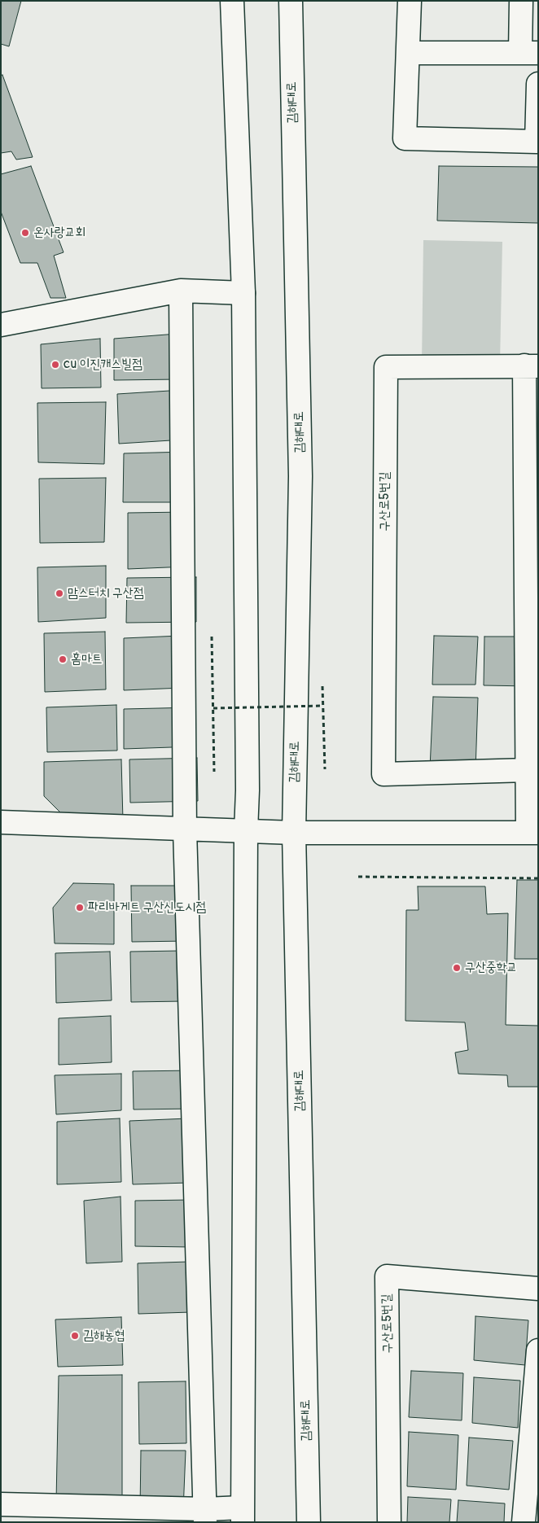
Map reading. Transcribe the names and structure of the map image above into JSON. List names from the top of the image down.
{
  "streets": {
    "street": ["김해대로", "구산로5번길"]
  },
  "places": [
    "온사랑교회",
    "cu 이진캐스빌점",
    "맘스터치 구산점",
    "홈마트",
    "파리바게트 구산신도시점",
    "구산중학교",
    "김해농협"
  ]
}
